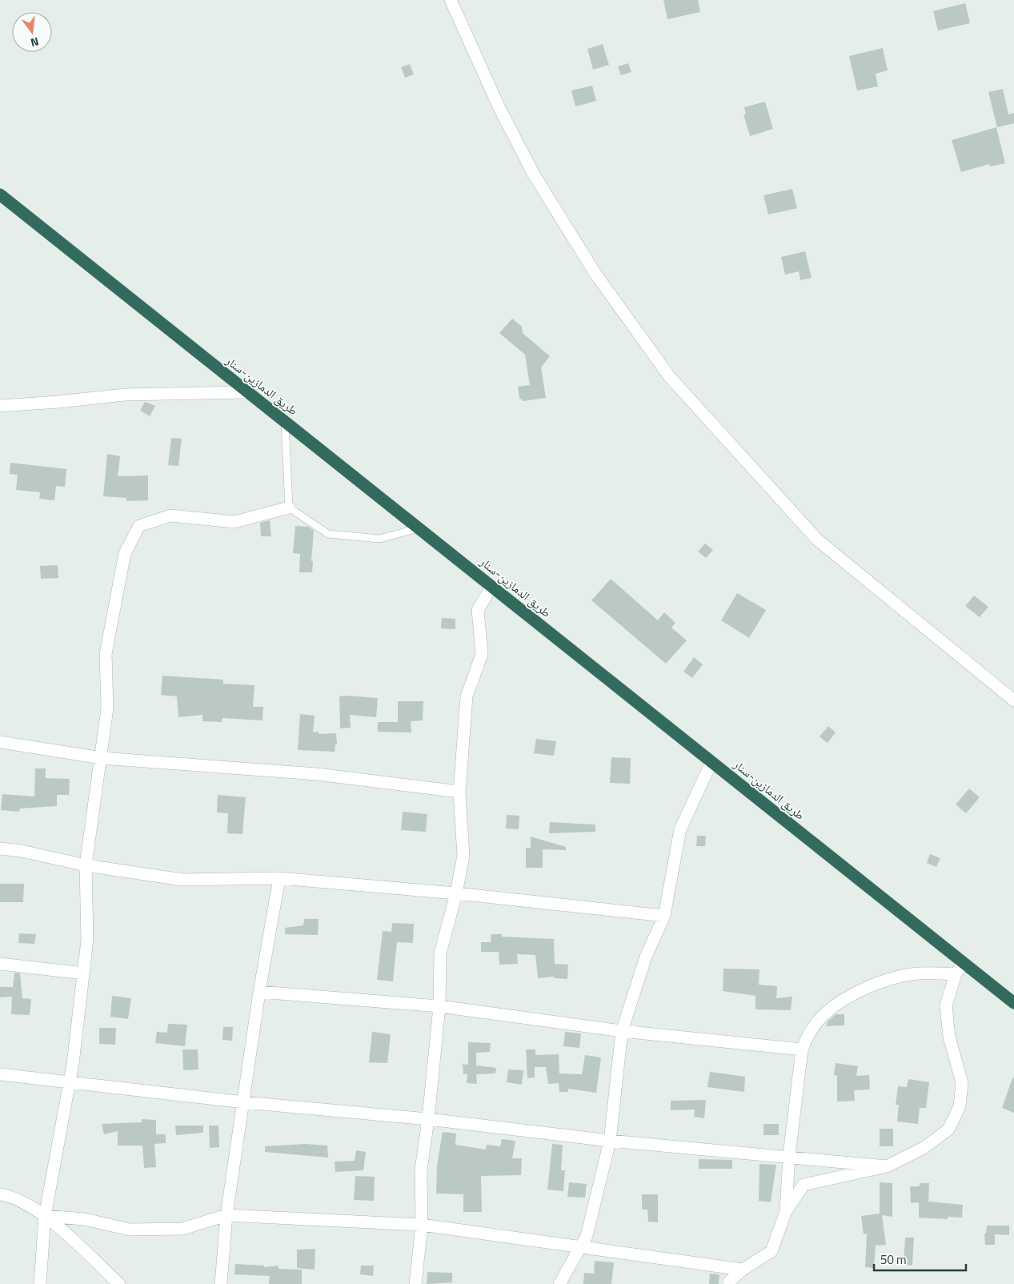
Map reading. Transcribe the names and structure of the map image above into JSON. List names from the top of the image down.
{
  "streets": {
    "highway": ["طريق الدمازين-سنار"]
  },
  "scale_bar": "50 m",
  "north": "bottom"
}
